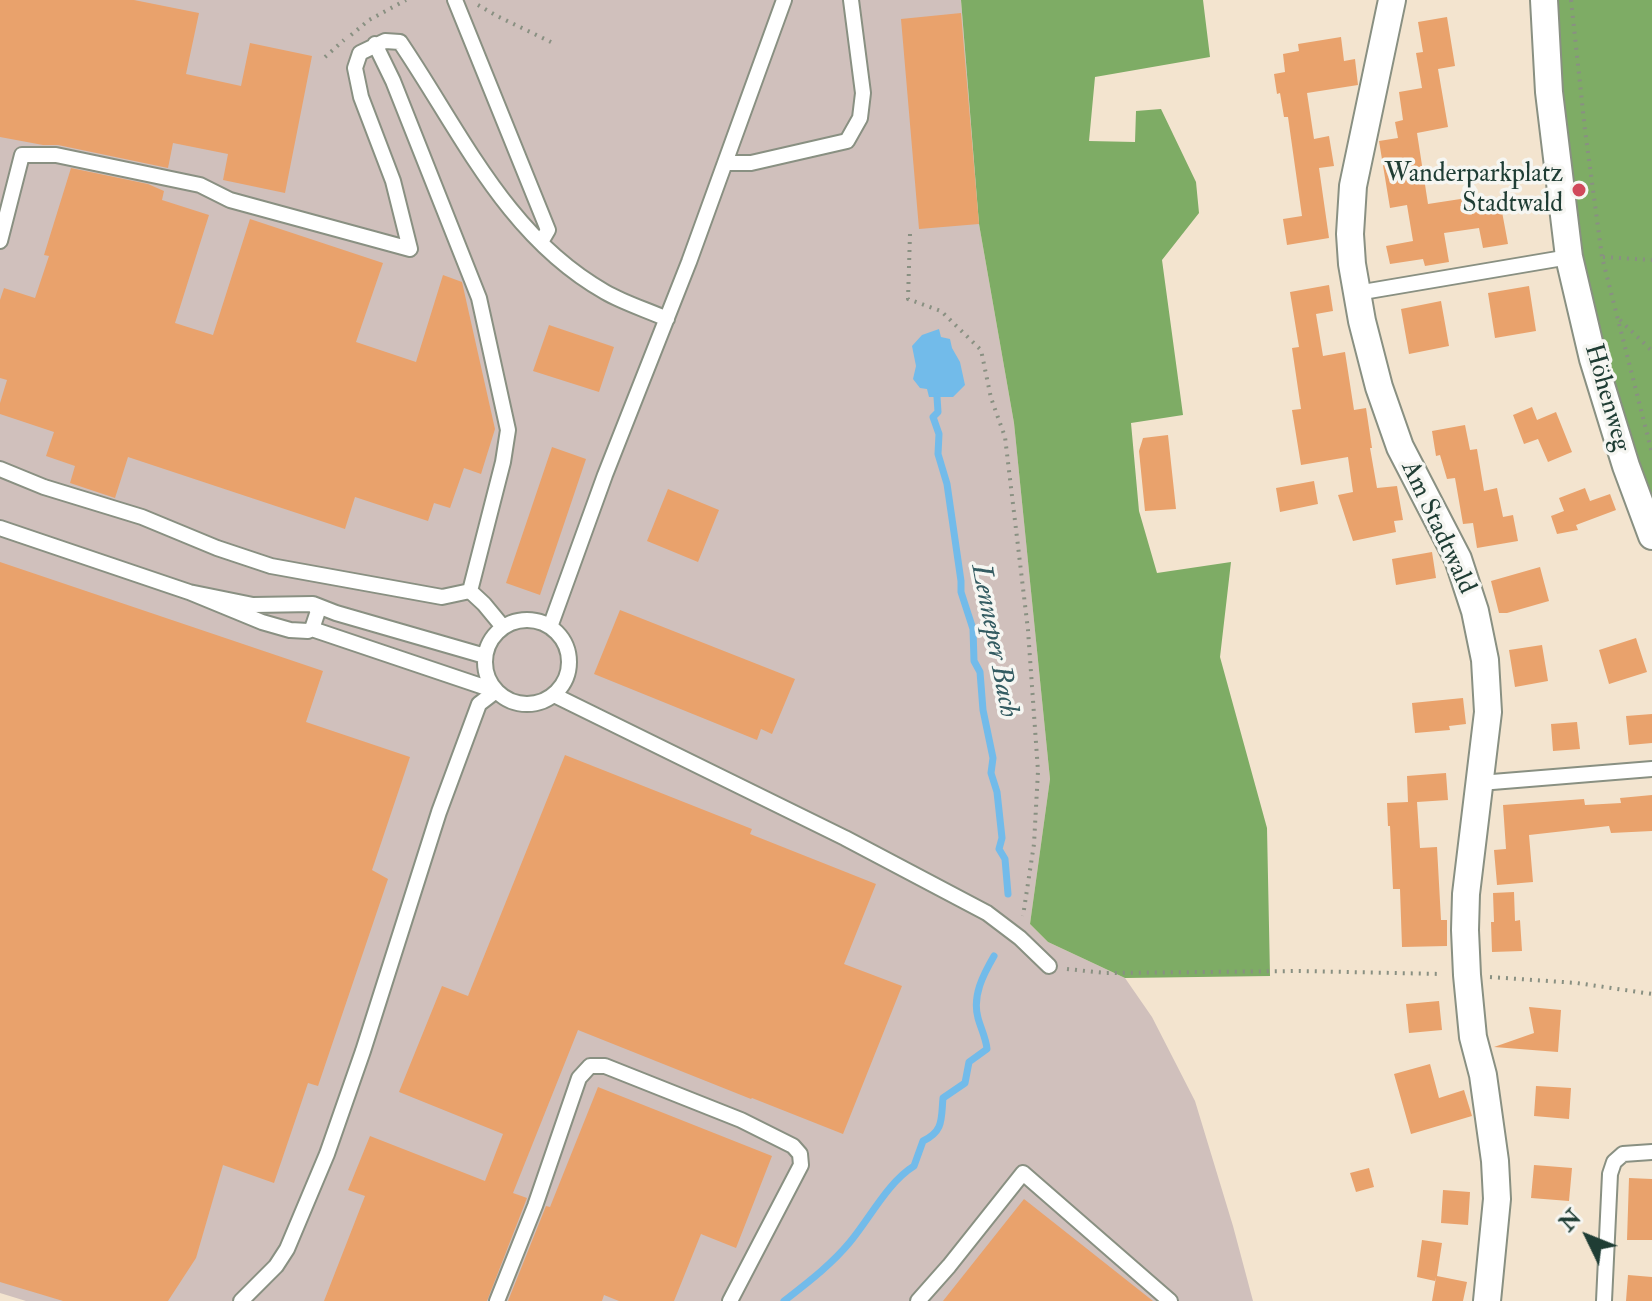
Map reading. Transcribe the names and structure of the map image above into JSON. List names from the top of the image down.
{
  "streets": {
    "street": ["Höhenweg", "Am Stadtwald"]
  },
  "water": ["Lenneper Bach"],
  "places": ["Wanderparkplatz Stadtwald"],
  "north": "top left"
}
